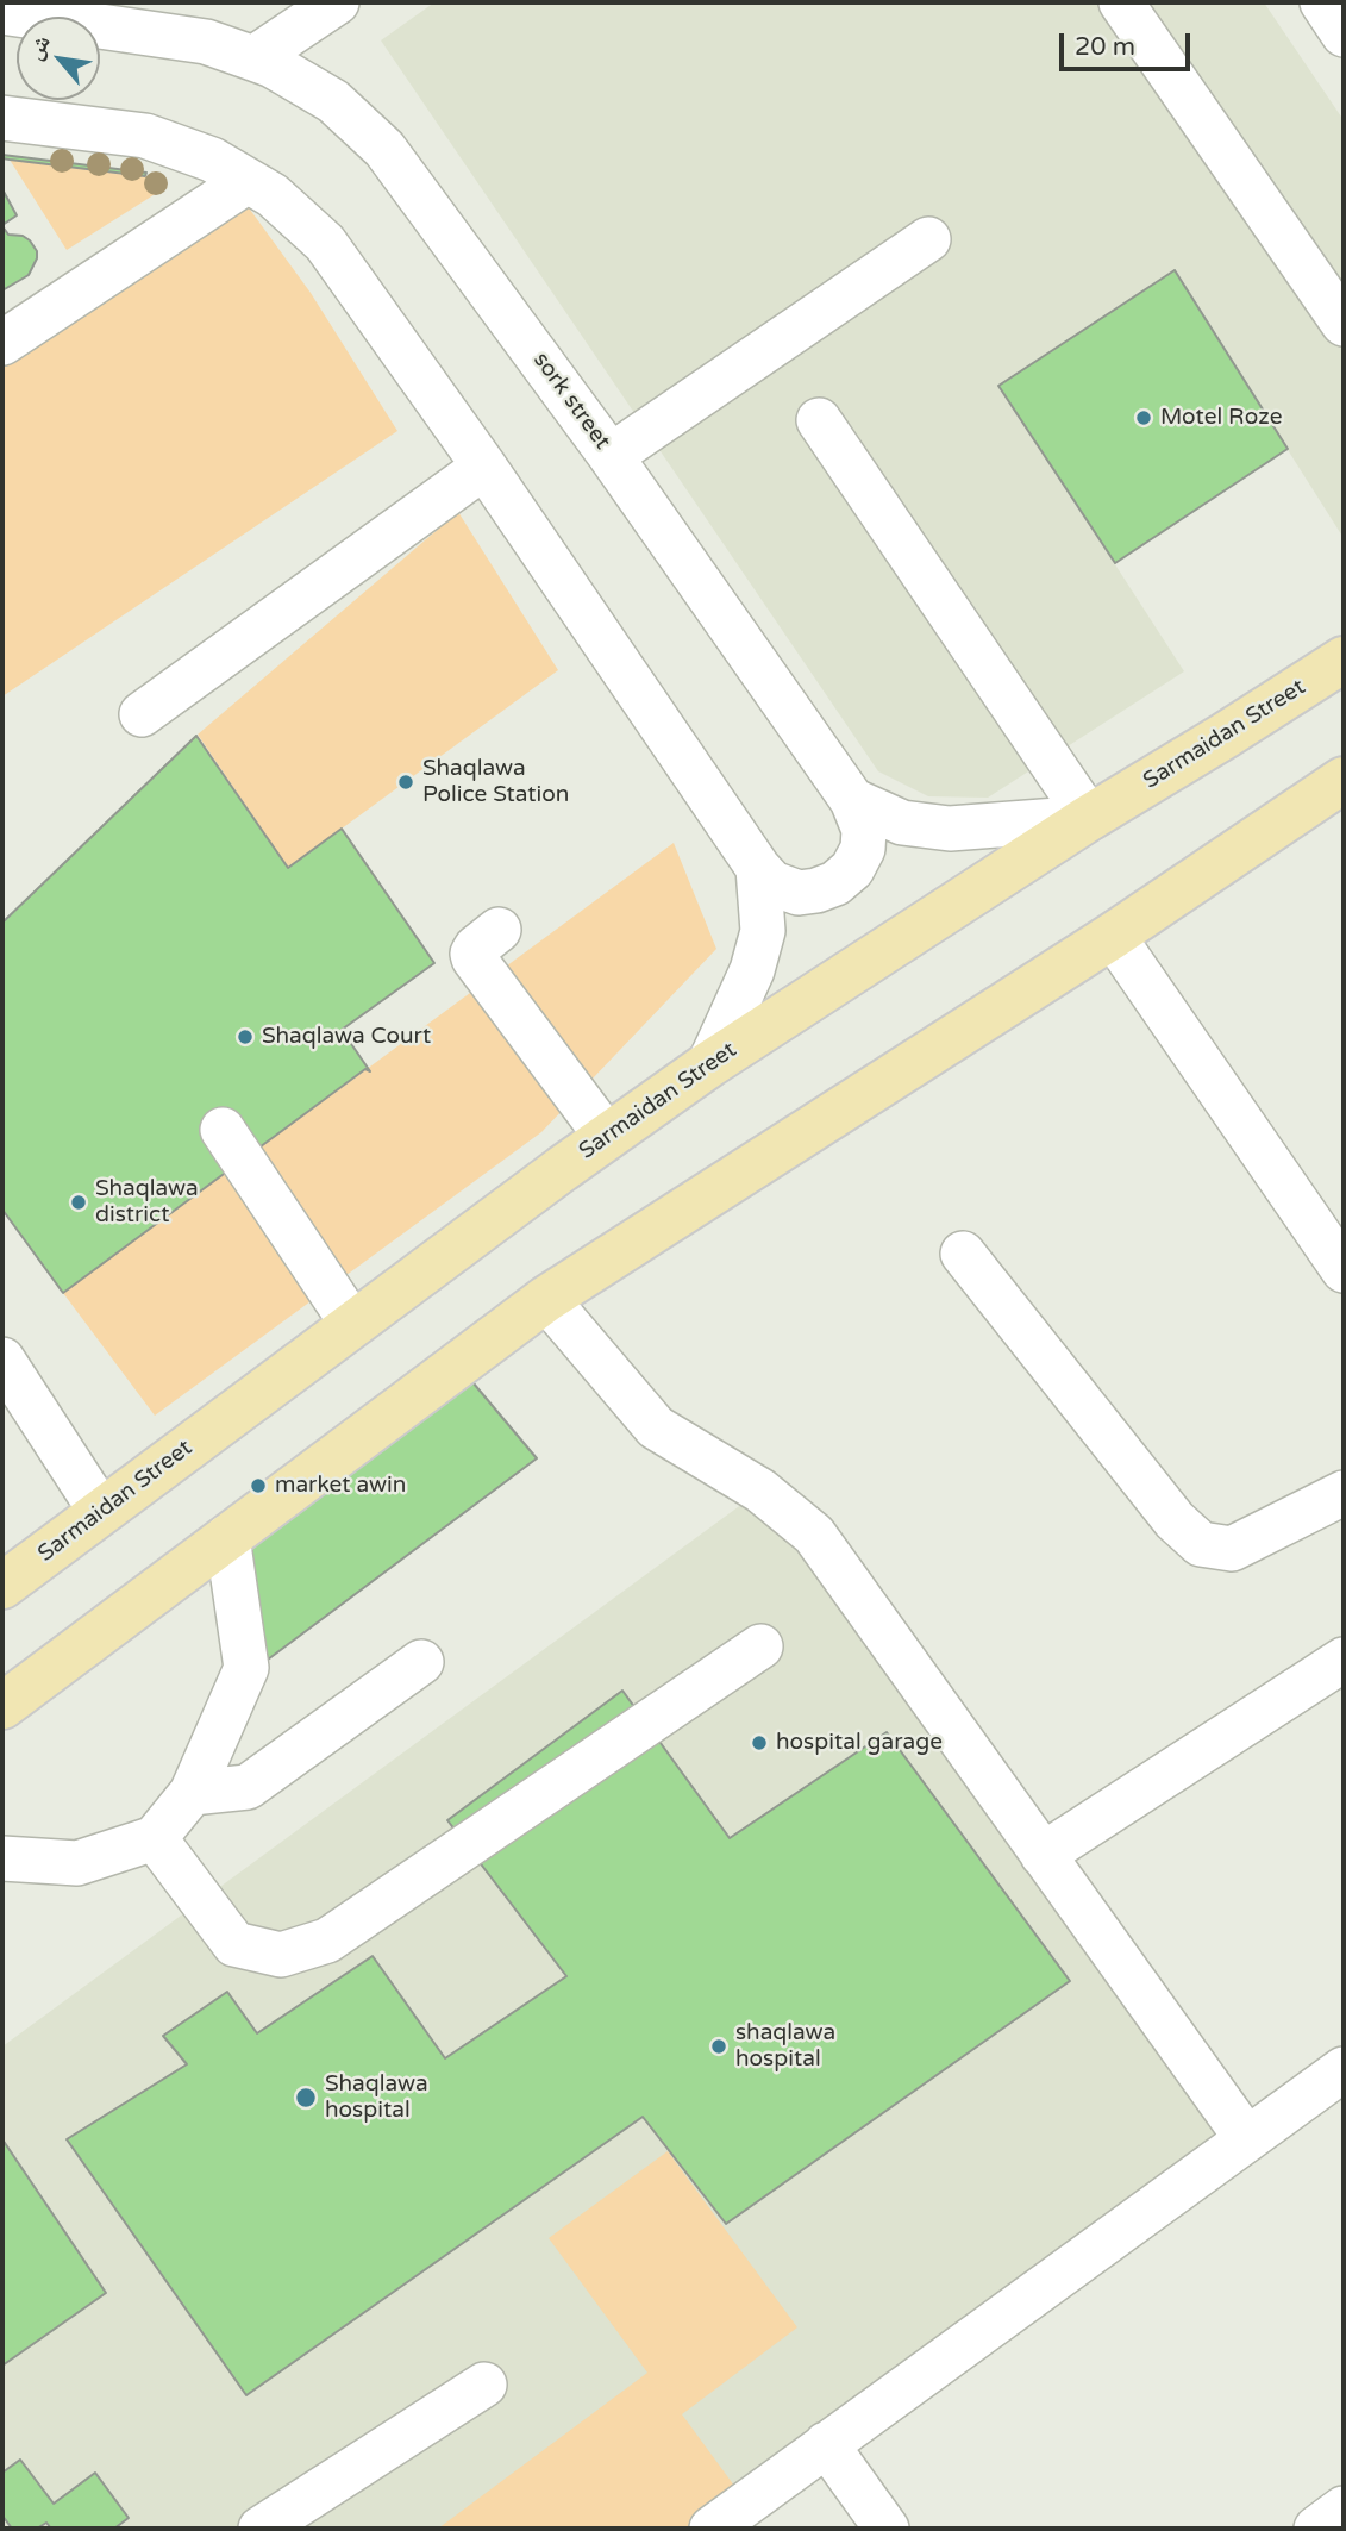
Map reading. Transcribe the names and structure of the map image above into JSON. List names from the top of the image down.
{
  "streets": {
    "main road": ["Sarmaidan Street"],
    "street": ["sork street"]
  },
  "places": [
    "Motel Roze",
    "Shaqlawa Police Station",
    "Shaqlawa Court",
    "Shaqlawa district",
    "market awin",
    "hospital garage",
    "shaqlawa hospital",
    "Shaqlawa hospital"
  ],
  "scale_bar": "20 m",
  "north": "top left"
}
